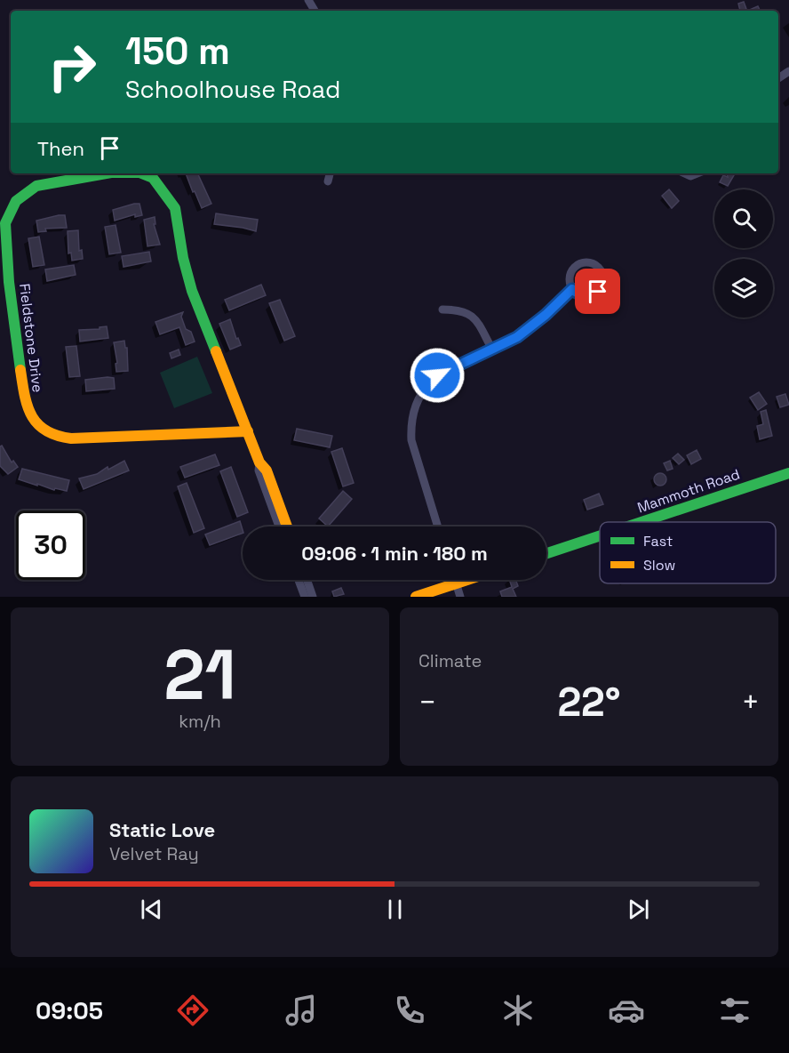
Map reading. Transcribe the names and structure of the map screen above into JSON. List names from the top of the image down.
{
  "streets": {
    "street": ["Fieldstone Drive", "Mammoth Road"]
  },
  "legend": ["Fast", "Slow"],
  "page": {
    "turn": ["150 m", "Schoolhouse Road"],
    "then": "Then",
    "limit": "30",
    "trip": "09:06 · 1 min · 180 m",
    "tile": [
      ["21", "km/h"],
      "Climate"
    ],
    "heat": ["−", "22°", "+"],
    "song": ["Static Love", "Velvet Ray"],
    "tabs": "09:05"
  }
}
